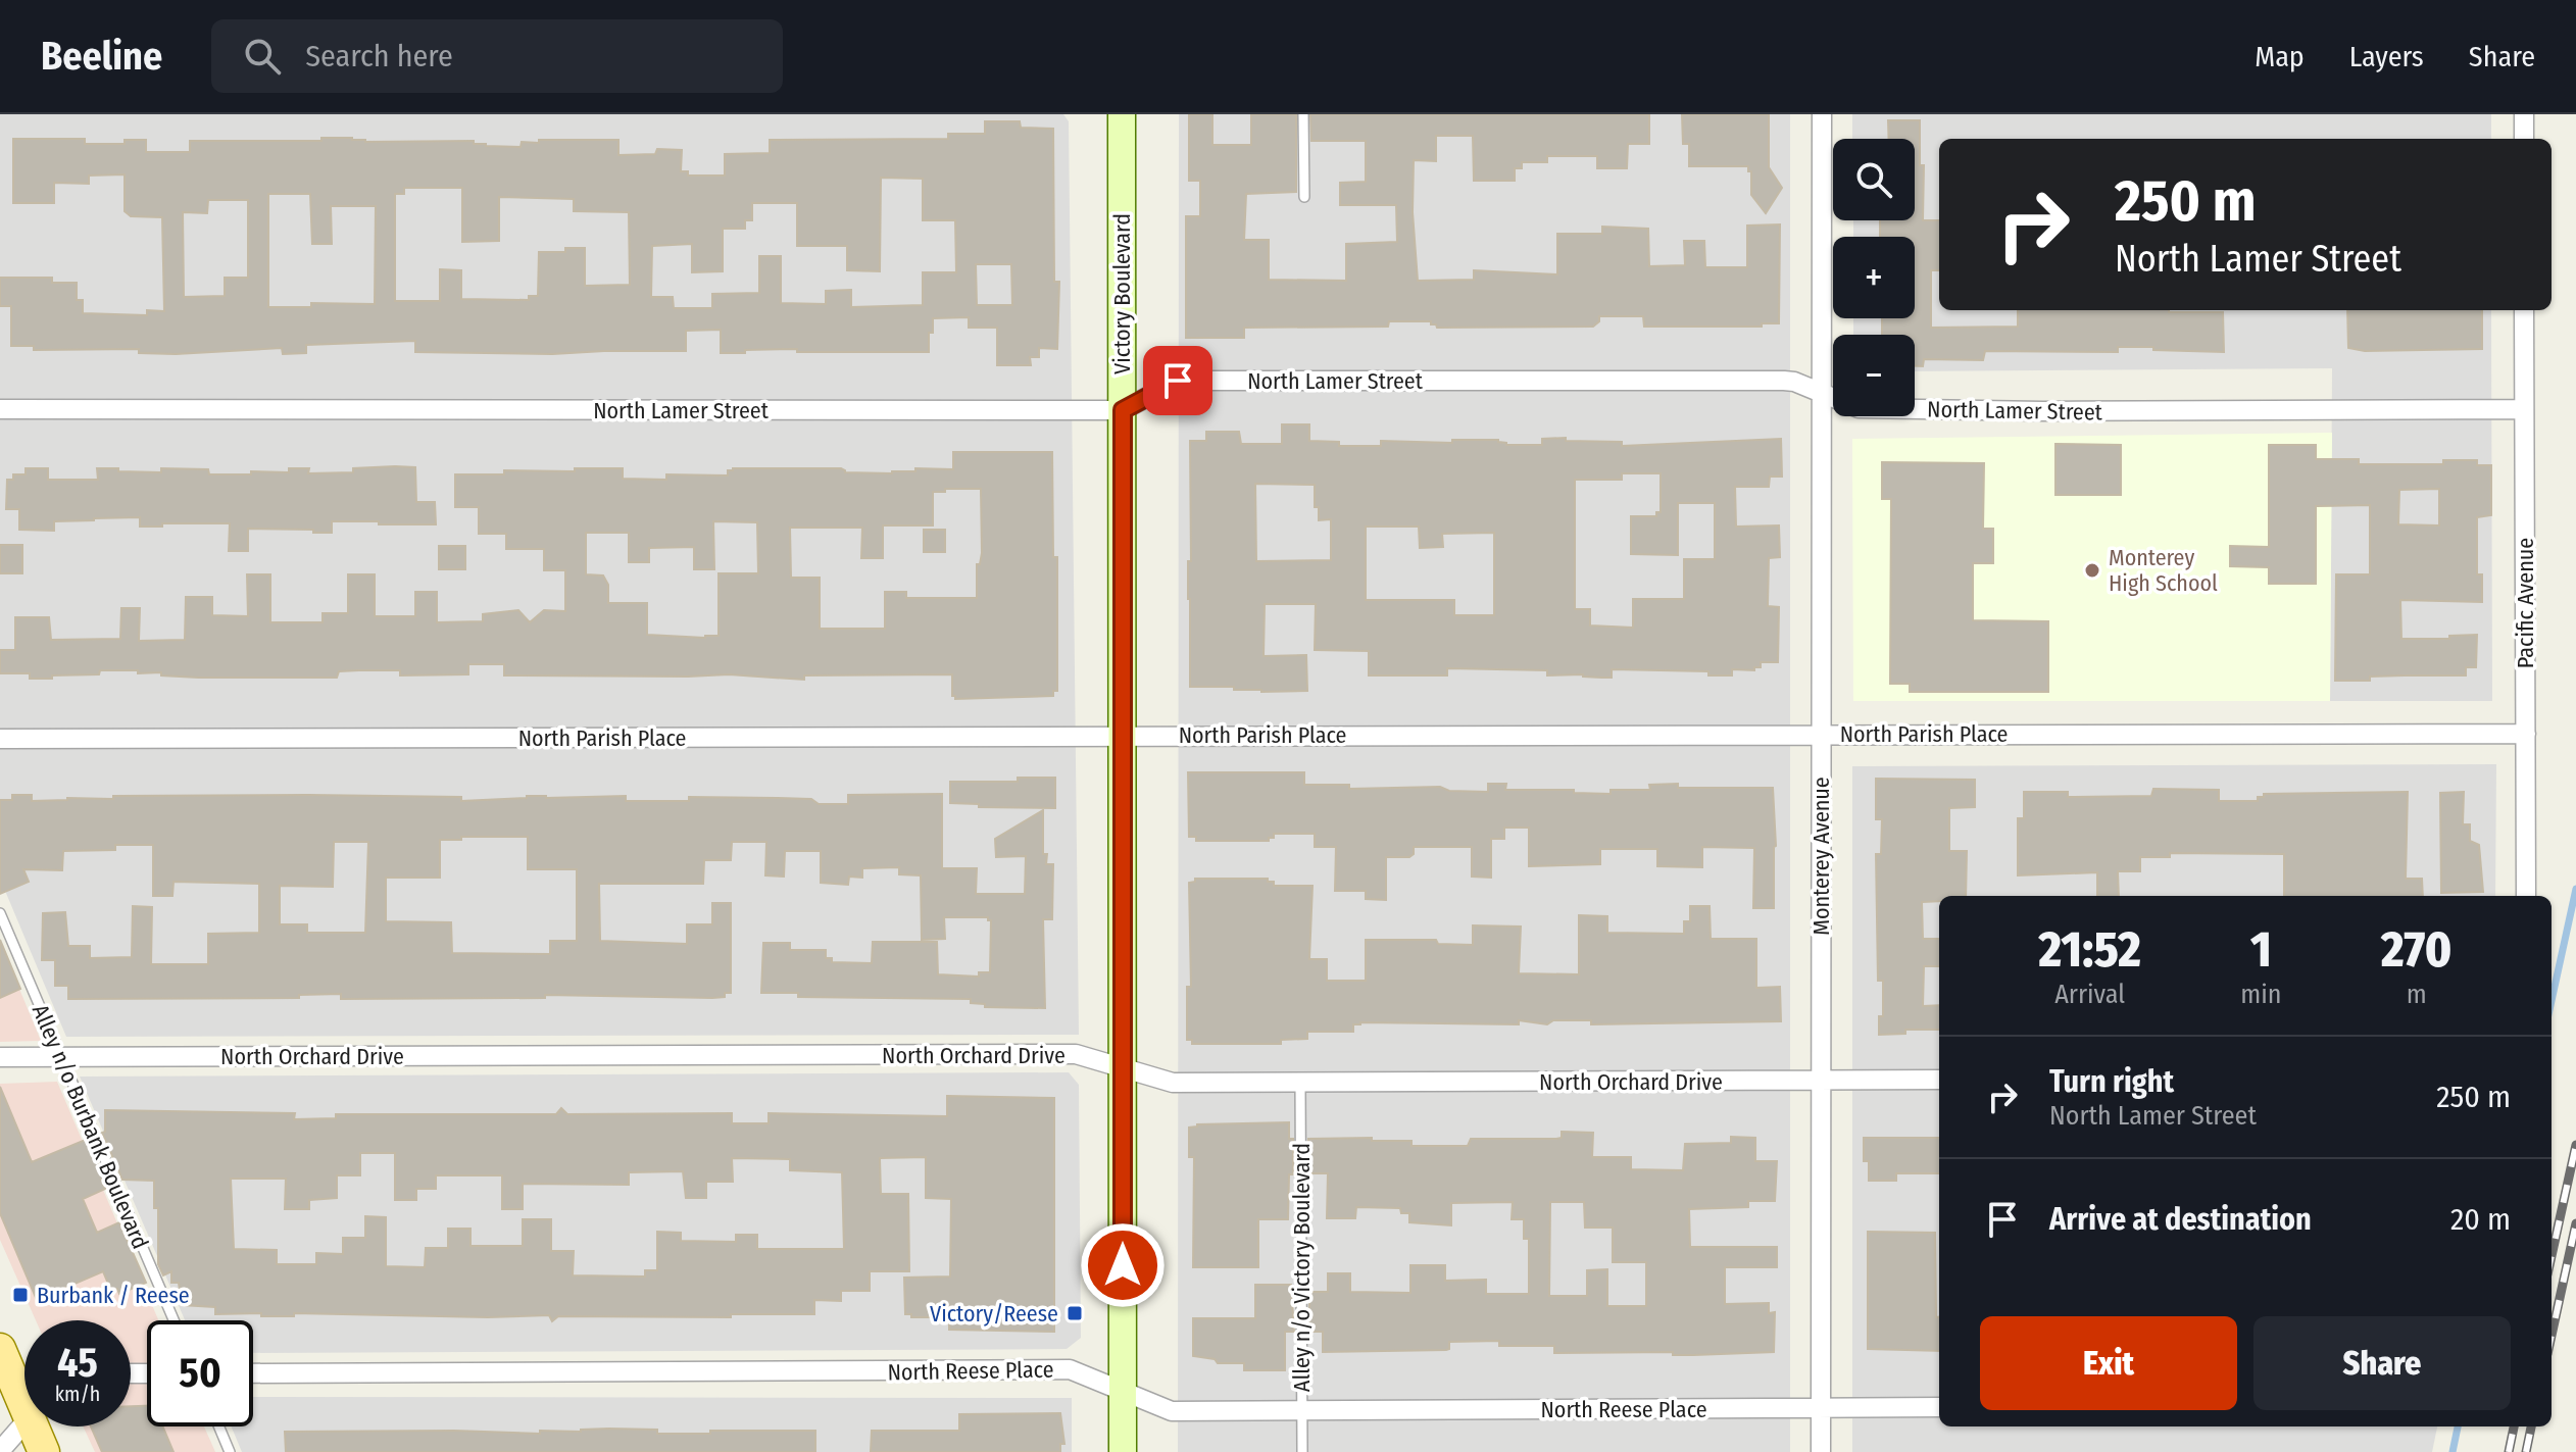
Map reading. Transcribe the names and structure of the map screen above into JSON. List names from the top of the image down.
{
  "streets": {
    "main road": ["Victory Boulevard"],
    "street": [
      "North Lamer Street",
      "Pacific Avenue",
      "North Parish Place",
      "Monterey Avenue",
      "North Orchard Drive",
      "North Reese Place"
    ],
    "lane": ["Alley n/o Burbank Boulevard", "Alley n/o Victory Boulevard"]
  },
  "crossings": [
    ["Victory Boulevard", "North Lamer Street"],
    ["Victory Boulevard", "North Parish Place"],
    ["Victory Boulevard", "North Orchard Drive"],
    ["Victory Boulevard", "North Reese Place"],
    ["North Lamer Street", "Pacific Avenue"],
    ["North Lamer Street", "Monterey Avenue"],
    ["Pacific Avenue", "North Parish Place"],
    ["North Parish Place", "Monterey Avenue"],
    ["Monterey Avenue", "North Orchard Drive"],
    ["Monterey Avenue", "North Reese Place"],
    ["North Orchard Drive", "Alley n/o Burbank Boulevard"],
    ["North Orchard Drive", "Alley n/o Victory Boulevard"],
    ["Alley n/o Victory Boulevard", "North Reese Place"]
  ],
  "places": {
    "other": ["Monterey High School"],
    "transit": ["Burbank / Reese", "Victory/Reese"]
  },
  "page": {
    "header": "Beeline",
    "search": "Search here",
    "nav": ["Map", "Layers", "Share"],
    "map_buttons": ["+", "−"],
    "turn": ["250 m", "North Lamer Street"],
    "eta": [
      "21:52",
      "Arrival",
      "1",
      "min",
      "270",
      "m"
    ],
    "list": [
      {
        "name": "Turn right",
        "note": "North Lamer Street",
        "value": "250 m"
      },
      {
        "name": "Arrive at destination",
        "value": "20 m"
      }
    ],
    "buttons": ["Exit", "Share"],
    "speed": "45 km/h",
    "limit": "50"
  }
}
